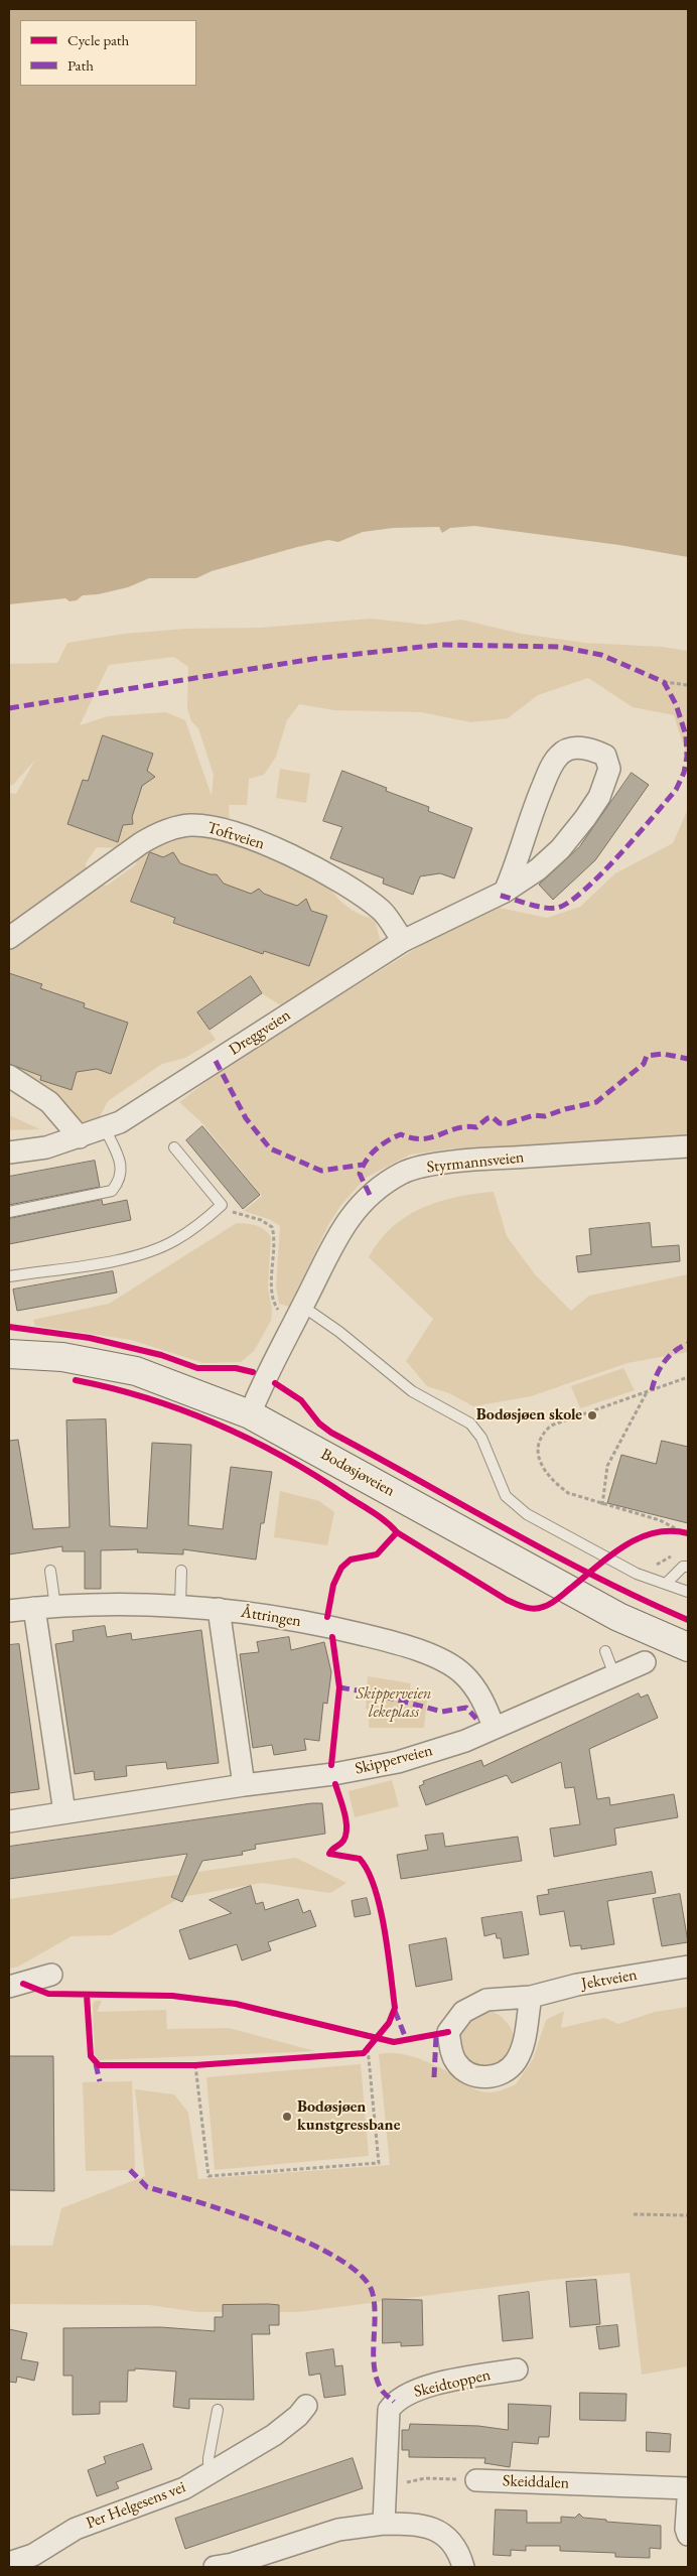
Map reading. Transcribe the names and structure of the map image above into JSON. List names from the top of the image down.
{
  "streets": {
    "street": [
      "Toftveien",
      "Dreggveien",
      "Styrmannsveien",
      "Bodøsjøveien",
      "Åttringen",
      "Skipperveien",
      "Jektveien",
      "Skeidtoppen",
      "Skeiddalen",
      "Per Helgesens vei"
    ]
  },
  "crossings": [
    ["Toftveien", "Dreggveien"],
    ["Styrmannsveien", "Bodøsjøveien"],
    ["Åttringen", "Skipperveien"]
  ],
  "parks": ["Skipperveien lekeplass"],
  "places": ["Bodøsjøen skole", "Bodøsjøen kunstgressbane"],
  "legend": ["Cycle path", "Path"]
}
